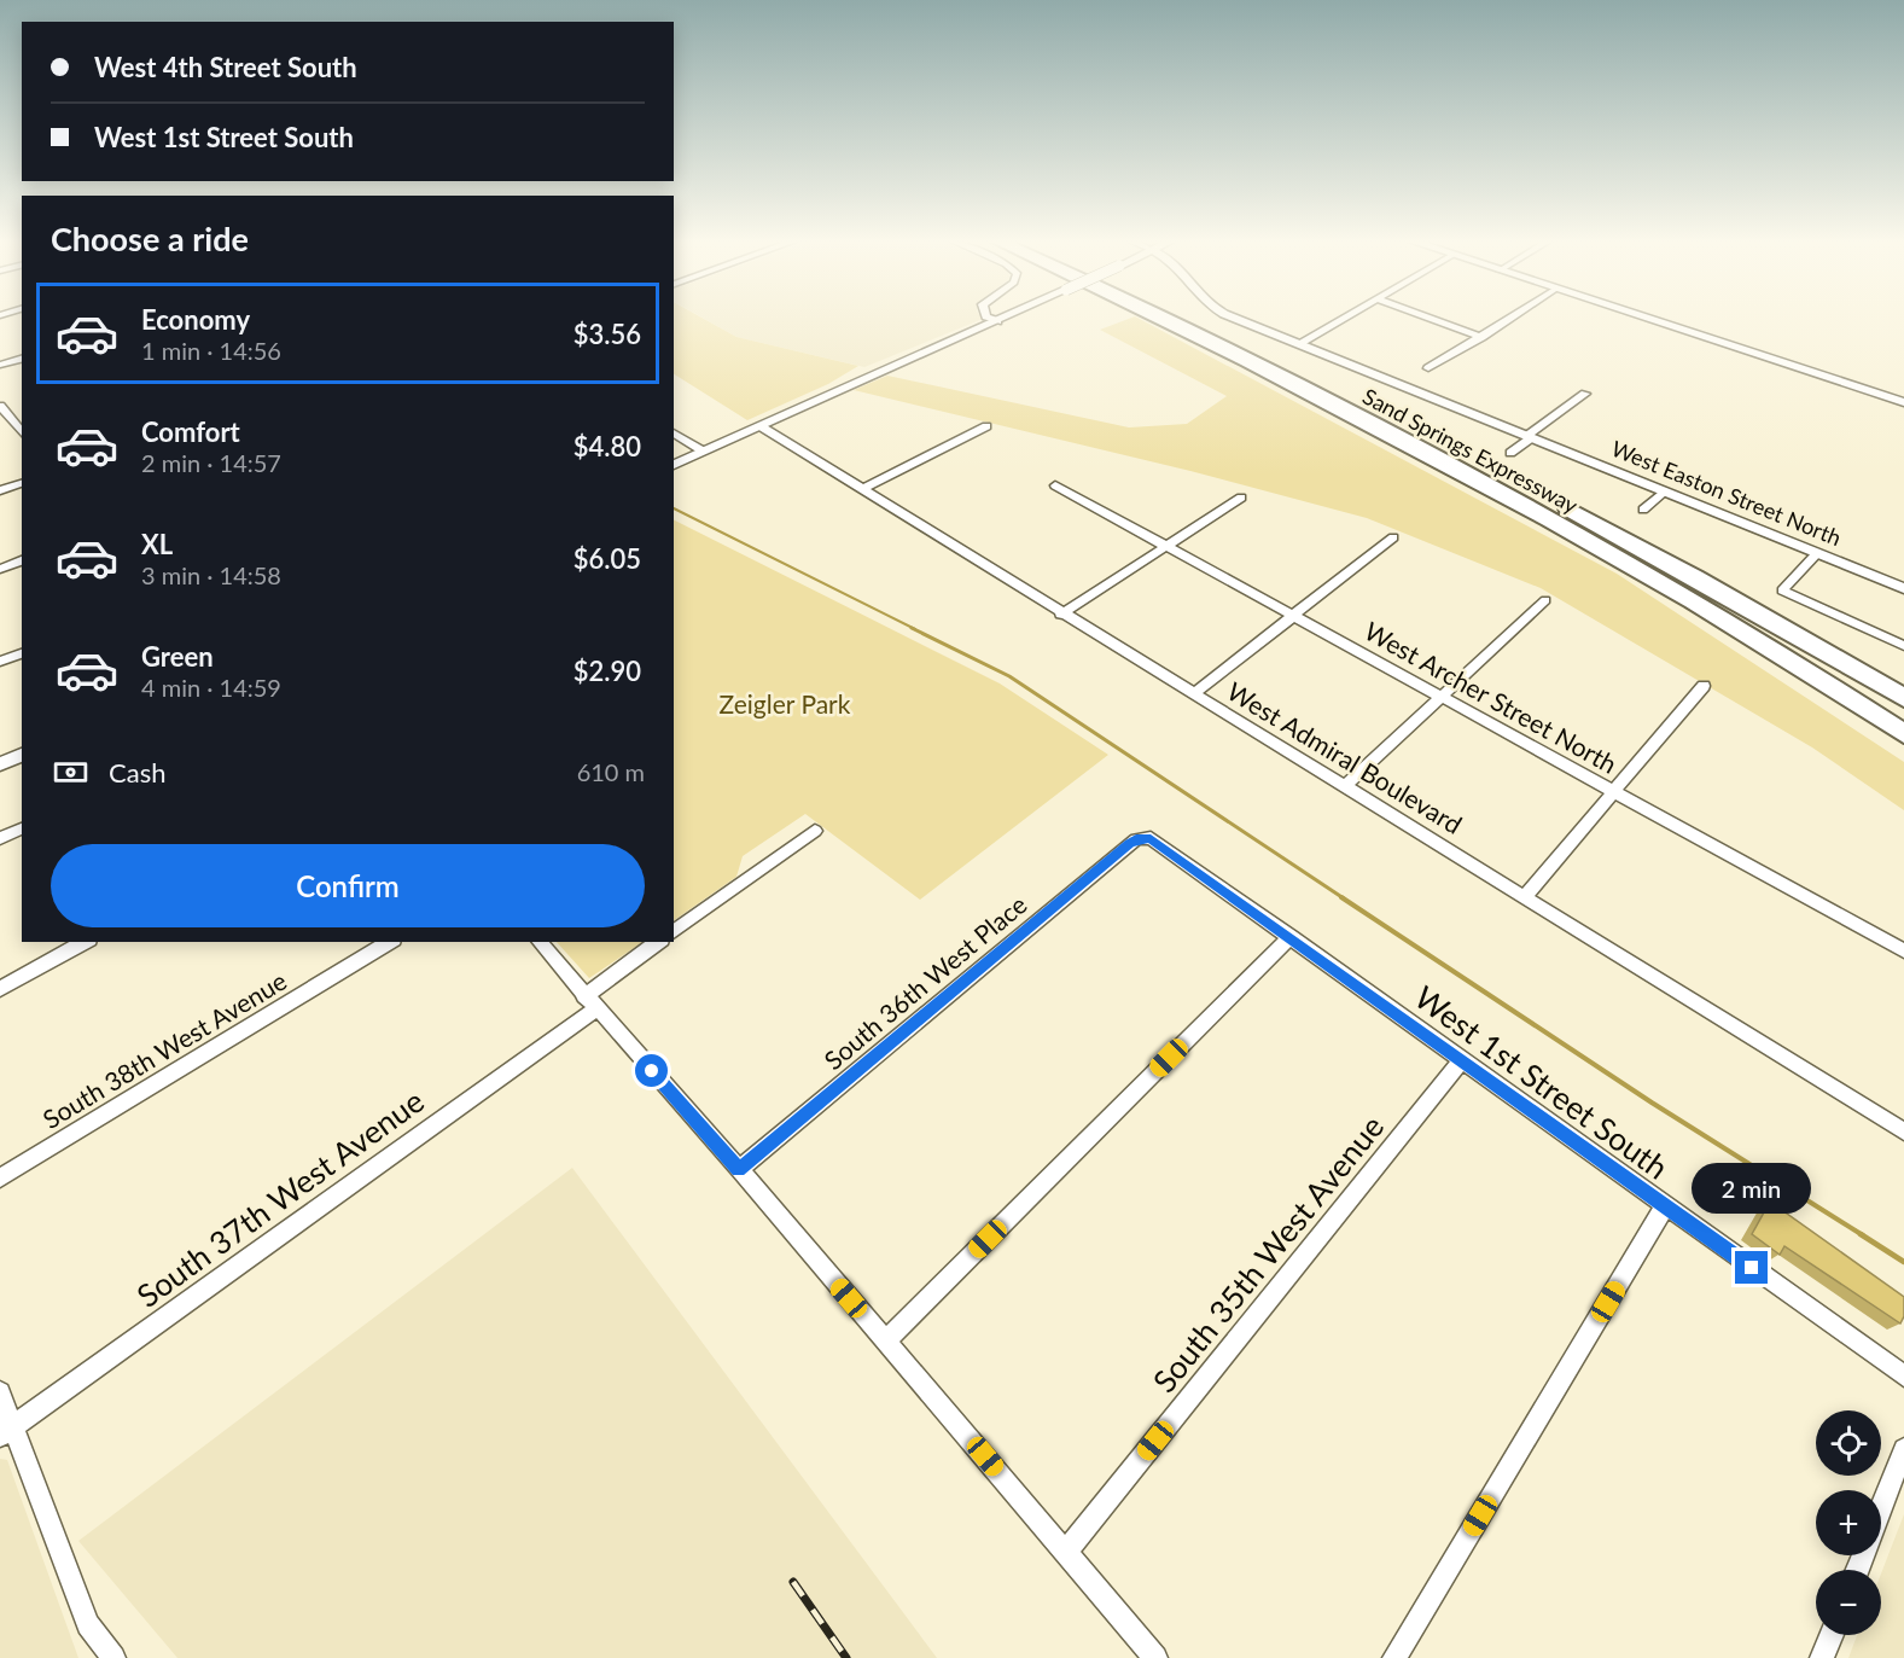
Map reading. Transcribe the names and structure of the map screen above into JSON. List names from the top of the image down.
{
  "streets": {
    "highway": ["Sand Springs Expressway"],
    "street": [
      "West Easton Street North",
      "West Archer Street North",
      "West Admiral Boulevard",
      "South 36th West Place",
      "South 38th West Avenue",
      "West 1st Street South",
      "South 37th West Avenue",
      "South 35th West Avenue"
    ]
  },
  "crossings": [
    ["South 36th West Place", "West 1st Street South"],
    ["West 1st Street South", "South 35th West Avenue"]
  ],
  "parks": ["Zeigler Park"],
  "page": {
    "banner": ["West 4th Street South", "West 1st Street South"],
    "heading": "Choose a ride",
    "list": [
      {
        "name": "Economy",
        "note": "1 min · 14:56",
        "value": "$3.56"
      },
      {
        "name": "Comfort",
        "note": "2 min · 14:57",
        "value": "$4.80"
      },
      {
        "name": "XL",
        "note": "3 min · 14:58",
        "value": "$6.05"
      },
      {
        "name": "Green",
        "note": "4 min · 14:59",
        "value": "$2.90"
      }
    ],
    "pay": ["Cash", "610 m"],
    "buttons": "Confirm",
    "bubble": "2 min",
    "map_buttons": ["+", "−"]
  }
}
